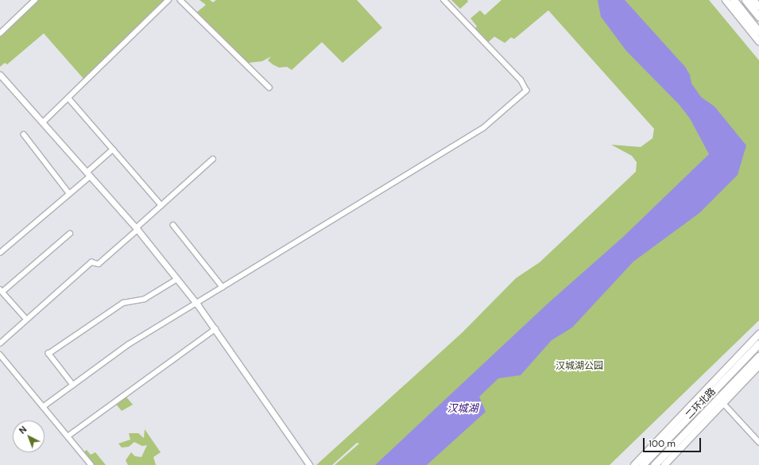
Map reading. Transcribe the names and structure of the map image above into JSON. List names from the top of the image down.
{
  "streets": {
    "highway": ["二环北路"]
  },
  "water": ["汉城湖"],
  "parks": ["汉城湖公园"],
  "scale_bar": "100 m",
  "north": "top left"
}
